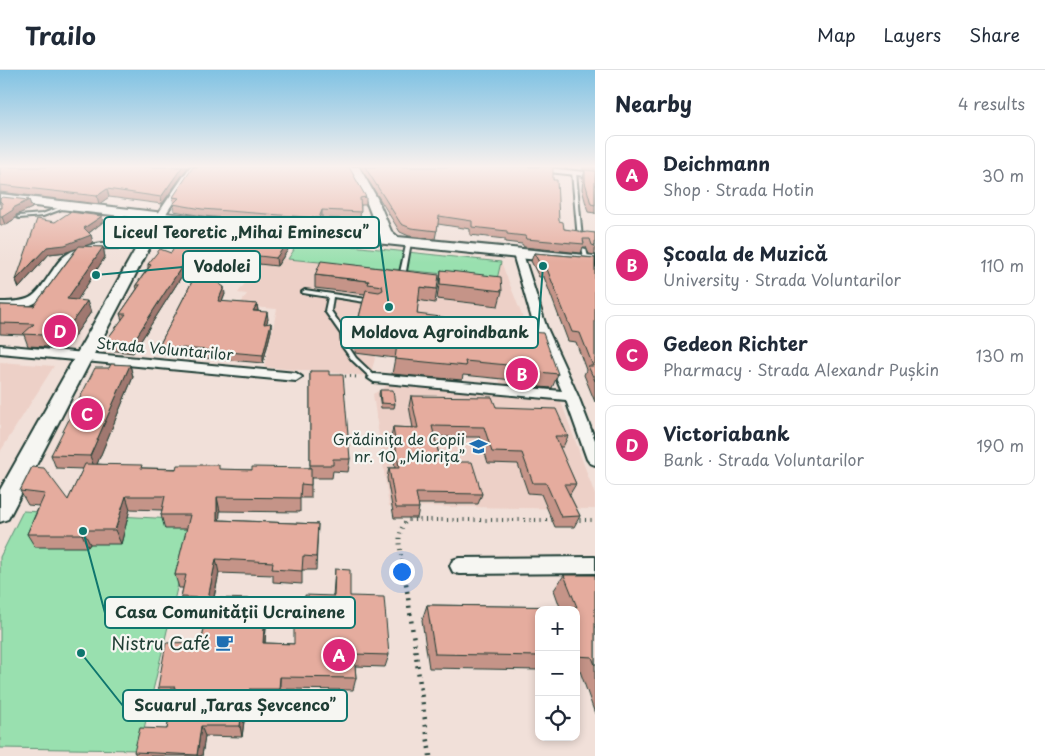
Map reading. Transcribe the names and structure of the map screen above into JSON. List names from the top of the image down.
{
  "streets": {
    "street": ["Strada Voluntarilor"]
  },
  "places": {
    "other": [
      "Moldova Agroindbank",
      "Vodolei",
      "Liceul Teoretic „Mihai Eminescu”",
      "Casa Comunității Ucrainene",
      "Scuarul „Taras Șevcenco”"
    ],
    "school or university": ["Grădinița de Copii nr. 10 „Miorița”"],
    "cafe": ["Nistru Café"]
  },
  "page": {
    "header": "Trailo",
    "nav": ["Map", "Layers", "Share"],
    "heading": ["Nearby", "4 results"],
    "list": [
      {
        "mark": "A",
        "name": "Deichmann",
        "note": "Shop · Strada Hotin",
        "value": "30 m"
      },
      {
        "mark": "B",
        "name": "Școala de Muzică",
        "note": "University · Strada Voluntarilor",
        "value": "110 m"
      },
      {
        "mark": "C",
        "name": "Gedeon Richter",
        "note": "Pharmacy · Strada Alexandr Pușkin",
        "value": "130 m"
      },
      {
        "mark": "D",
        "name": "Victoriabank",
        "note": "Bank · Strada Voluntarilor",
        "value": "190 m"
      }
    ],
    "pins": [
      "D",
      "B",
      "C",
      "A"
    ],
    "map_buttons": ["+", "−"]
  }
}
